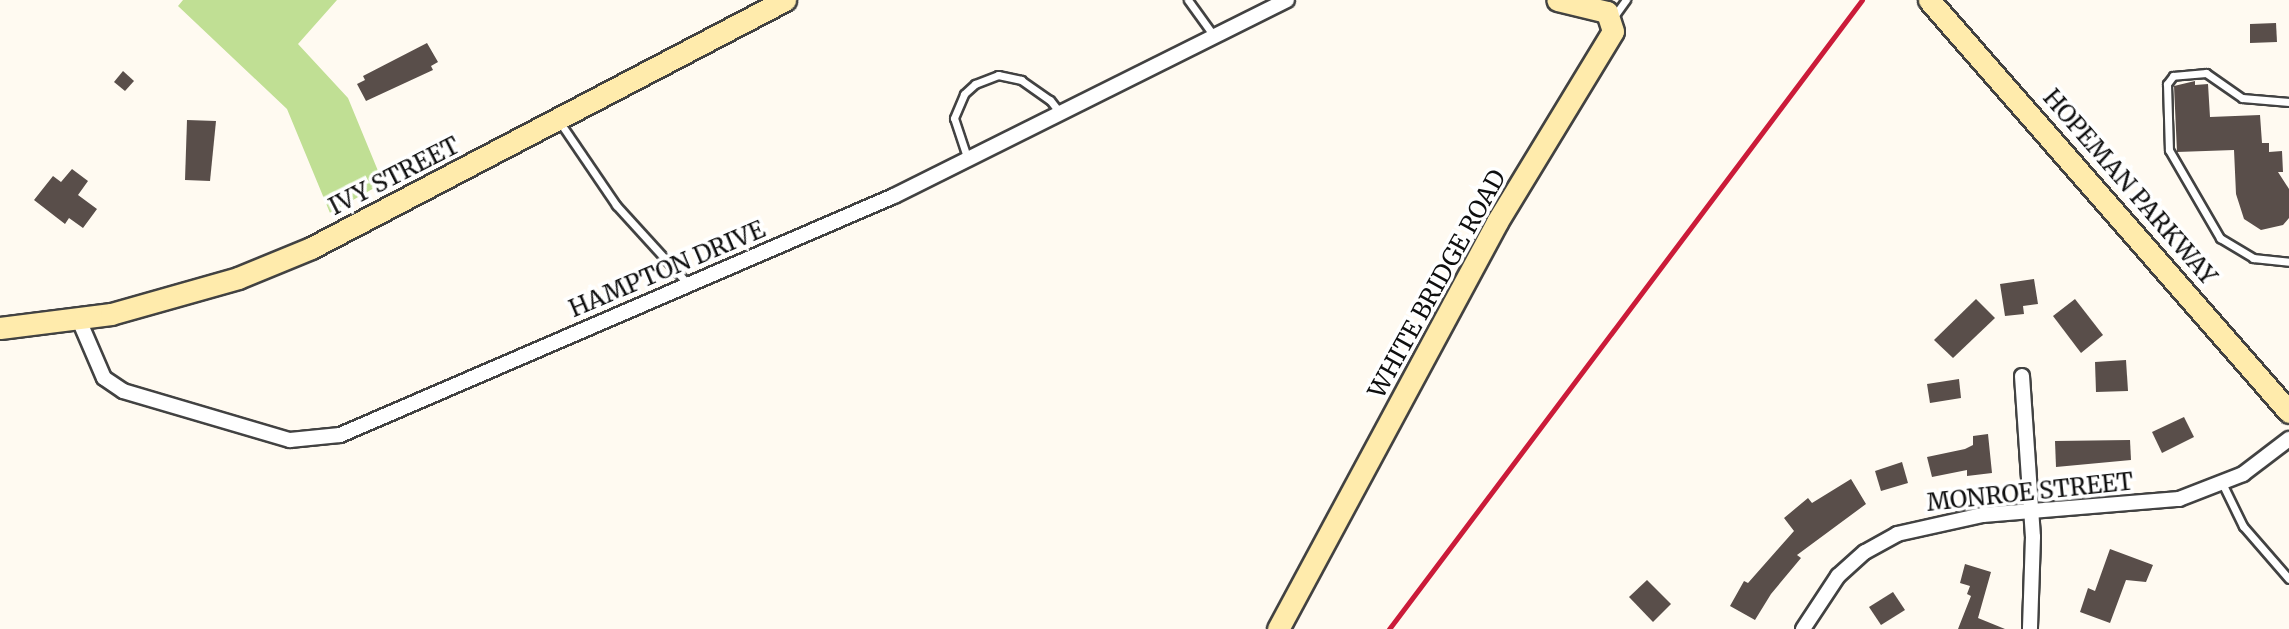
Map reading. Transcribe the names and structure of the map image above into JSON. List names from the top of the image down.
{
  "streets": {
    "main road": ["IVY STREET", "HOPEMAN PARKWAY", "WHITE BRIDGE ROAD"],
    "street": ["HAMPTON DRIVE", "MONROE STREET"]
  },
  "crossings": [
    ["IVY STREET", "HAMPTON DRIVE"]
  ]
}
